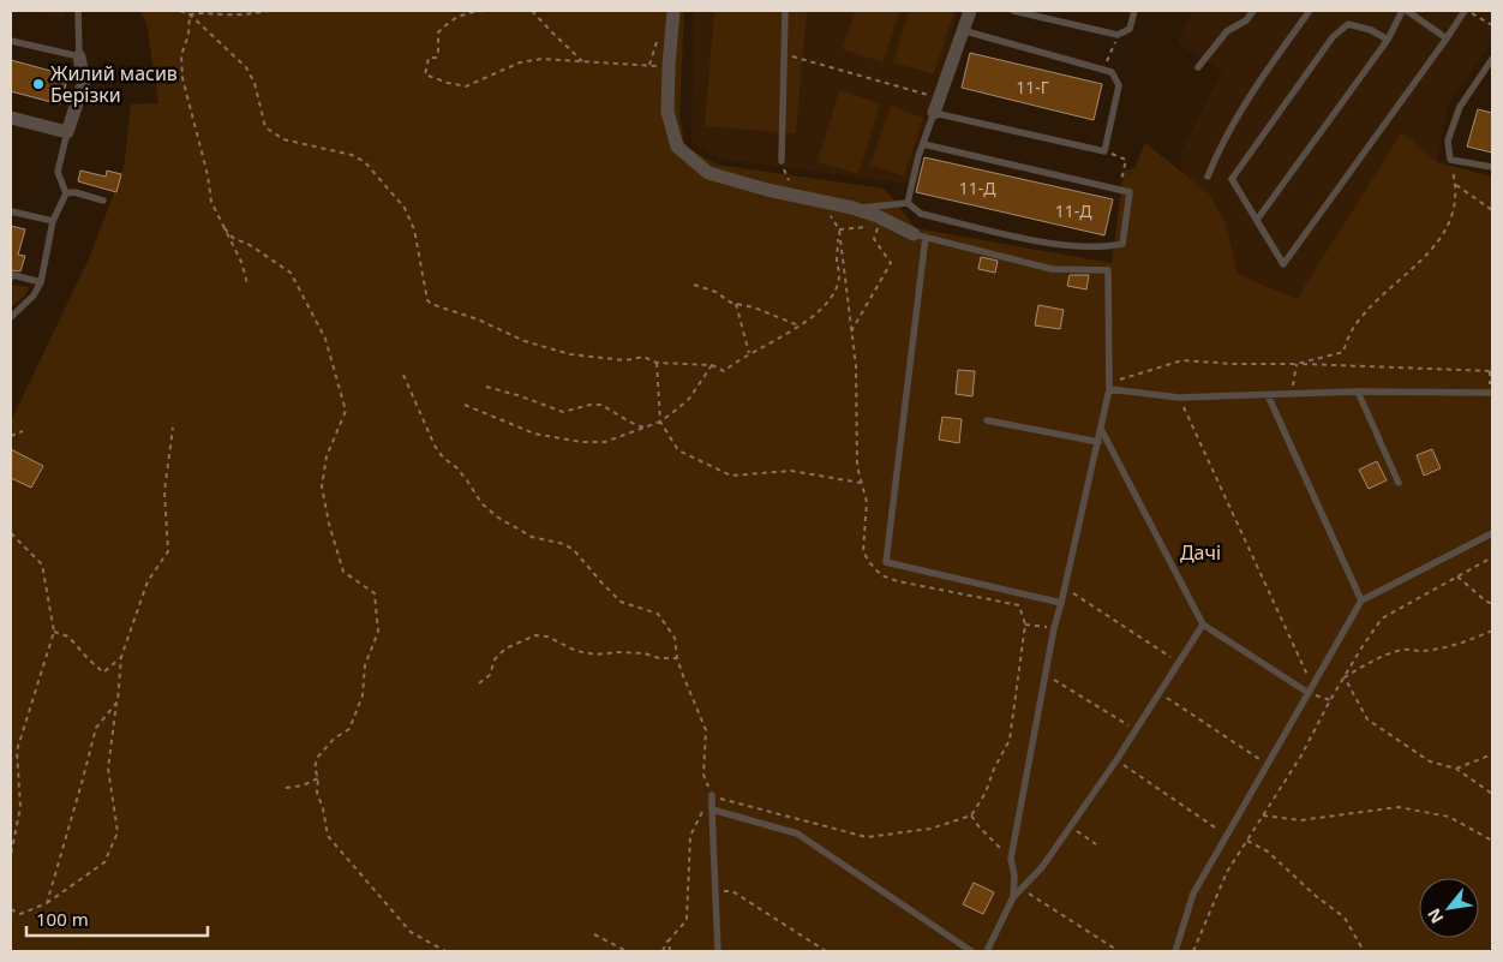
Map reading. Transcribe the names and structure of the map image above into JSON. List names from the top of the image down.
{
  "parks": ["Дачі"],
  "places": ["Жилий масив Берізки"],
  "house_numbers": ["11-Г", "11-Д", "11-Д"],
  "scale_bar": "100 m",
  "north": "bottom left"
}
